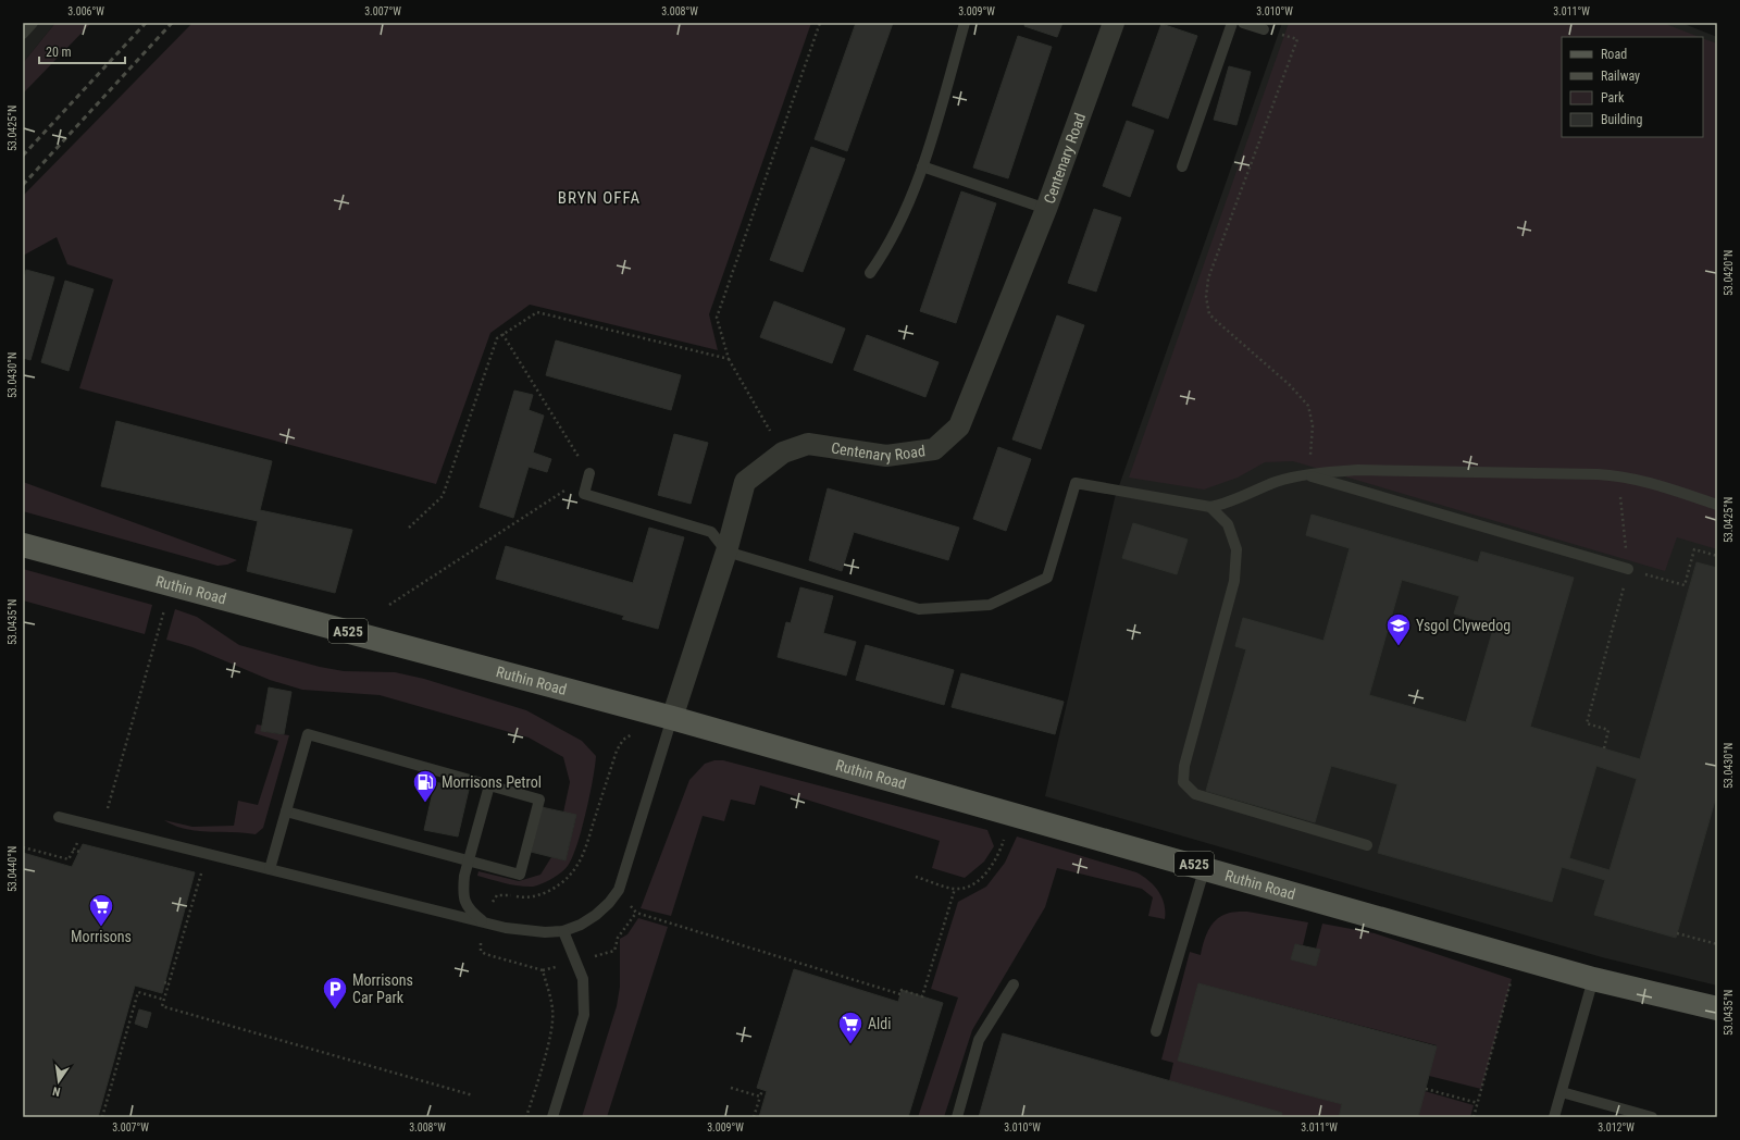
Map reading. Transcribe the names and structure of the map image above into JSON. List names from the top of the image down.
{
  "streets": {
    "main road": ["Ruthin Road", "A525"],
    "street": ["Centenary Road"]
  },
  "crossings": [
    ["Centenary Road", "Ruthin Road"]
  ],
  "districts": ["BRYN OFFA"],
  "places": {
    "school or university": ["Ysgol Clywedog"],
    "fuel station": ["Morrisons Petrol"],
    "supermarket": ["Morrisons", "Aldi"],
    "parking": ["Morrisons Car Park"]
  },
  "legend": [
    "Road",
    "Railway",
    "Park",
    "Building"
  ],
  "scale_bar": "20 m",
  "north": "bottom",
  "coordinates": [
    "3.006°W",
    "3.007°W",
    "3.008°W",
    "3.009°W",
    "3.010°W",
    "3.011°W",
    "53.0425°N",
    "53.0420°N",
    "53.0430°N",
    "53.0435°N",
    "53.0440°N",
    "3.012°W"
  ]
}
